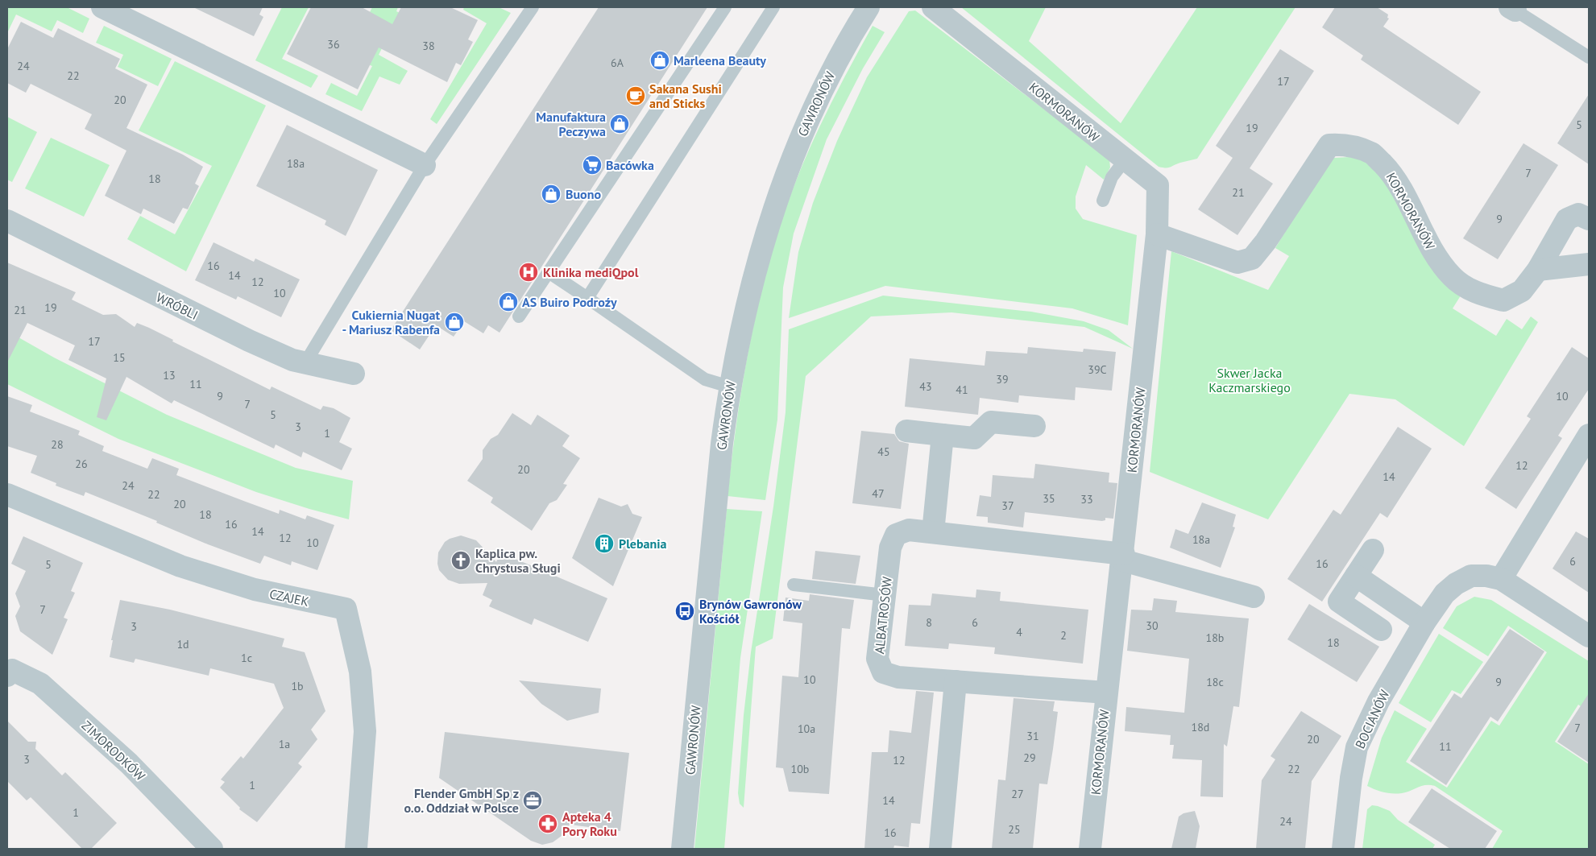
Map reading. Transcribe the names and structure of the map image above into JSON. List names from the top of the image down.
{
  "streets": {
    "street": [
      "GAWRONÓW",
      "KORMORANÓW",
      "WRÓBLI",
      "CZAJEK",
      "ALBATROSÓW",
      "BOCIANÓW",
      "ZIMORODKÓW"
    ]
  },
  "crossings": [
    ["KORMORANÓW", "ALBATROSÓW"]
  ],
  "parks": ["Skwer Jacka Kaczmarskiego"],
  "places": {
    "shop": [
      "Marleena Beauty",
      "Manufaktura Peczywa",
      "Buono",
      "AS Buiro Podroźy",
      "Cukiernia Nugat - Mariusz Rabenfa"
    ],
    "cafe": ["Sakana Sushi and Sticks"],
    "supermarket": ["Bacówka"],
    "hospital": ["Klinika mediQpol"],
    "building": ["Plebania"],
    "church": ["Kaplica pw. Chrystusa Sługi"],
    "bus stop": ["Brynów Gawronów Kościół"],
    "office": ["Flender GmbH Sp z o.o. Oddział w Polsce"],
    "pharmacy": ["Apteka 4 Pory Roku"]
  },
  "house_numbers": [
    "36",
    "38",
    "6A",
    "24",
    "22",
    "17",
    "20",
    "5",
    "19",
    "18a",
    "7",
    "18",
    "21",
    "9",
    "16",
    "14",
    "12",
    "10",
    "19",
    "21",
    "17",
    "15",
    "39C",
    "13",
    "39",
    "11",
    "43",
    "41",
    "9",
    "10",
    "7",
    "5",
    "3",
    "1",
    "28",
    "45",
    "26",
    "12",
    "20",
    "14",
    "24",
    "47",
    "22",
    "35",
    "33",
    "20",
    "37",
    "18",
    "16",
    "14",
    "12",
    "18a",
    "10",
    "6",
    "16",
    "5",
    "7",
    "8",
    "6",
    "30",
    "3",
    "4",
    "2",
    "18b",
    "18",
    "1d",
    "1c",
    "10",
    "18c",
    "9",
    "1b",
    "18d",
    "7",
    "10a",
    "31",
    "20",
    "1a",
    "11",
    "29",
    "3",
    "12",
    "10b",
    "22",
    "1",
    "27",
    "14",
    "1",
    "24",
    "25",
    "16"
  ]
}
